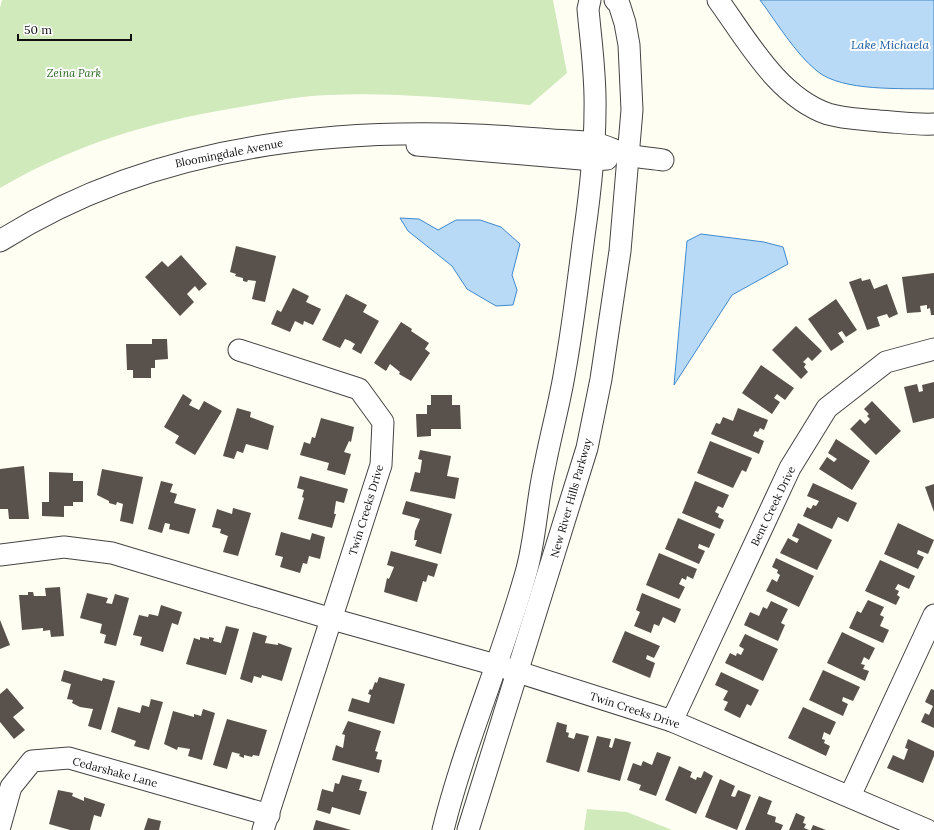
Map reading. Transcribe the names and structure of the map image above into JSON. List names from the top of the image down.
{
  "streets": {
    "street": [
      "Bloomingdale Avenue",
      "New River Hills Parkway",
      "Bent Creek Drive",
      "Twin Creeks Drive",
      "Cedarshake Lane"
    ]
  },
  "crossings": [
    ["Bloomingdale Avenue", "New River Hills Parkway"],
    ["New River Hills Parkway", "Twin Creeks Drive"],
    ["Bent Creek Drive", "Twin Creeks Drive"],
    ["Twin Creeks Drive", "Cedarshake Lane"]
  ],
  "water": ["Lake Michaela"],
  "parks": ["Zeina Park"],
  "scale_bar": "50 m"
}
